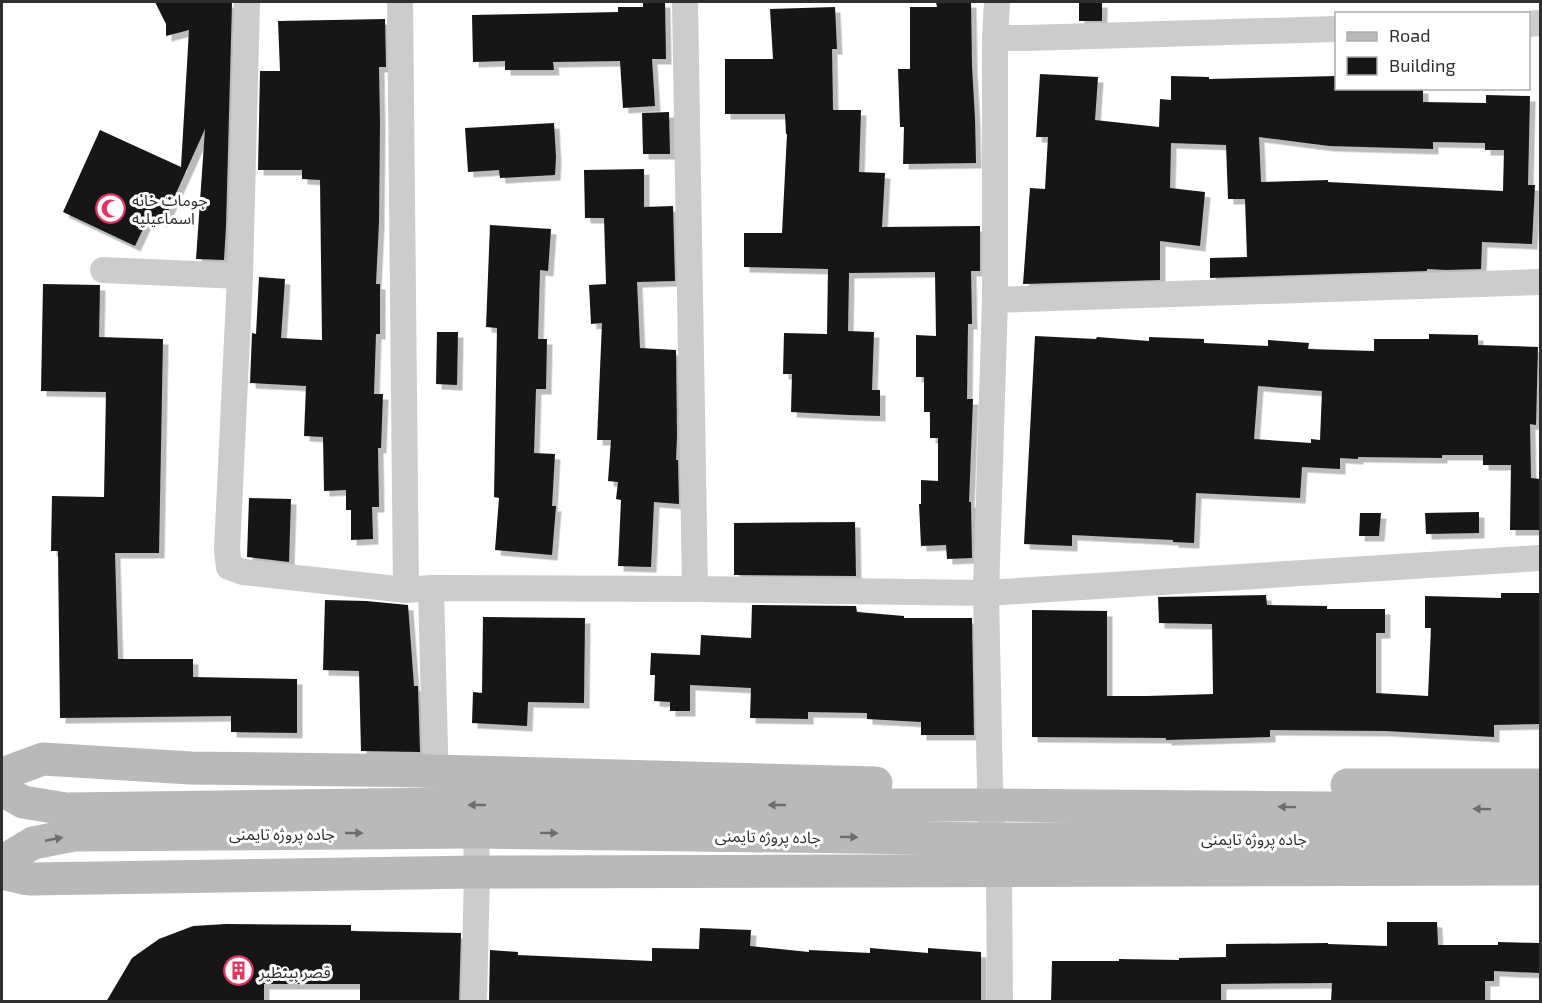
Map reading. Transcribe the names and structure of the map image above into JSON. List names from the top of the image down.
{
  "streets": {
    "main road": ["جاده پروژه تایمنی"]
  },
  "places": {
    "mosque": ["جومات خانه اسماعيليه"],
    "building": ["قصر بینظیر"]
  },
  "legend": ["Road", "Building"]
}
